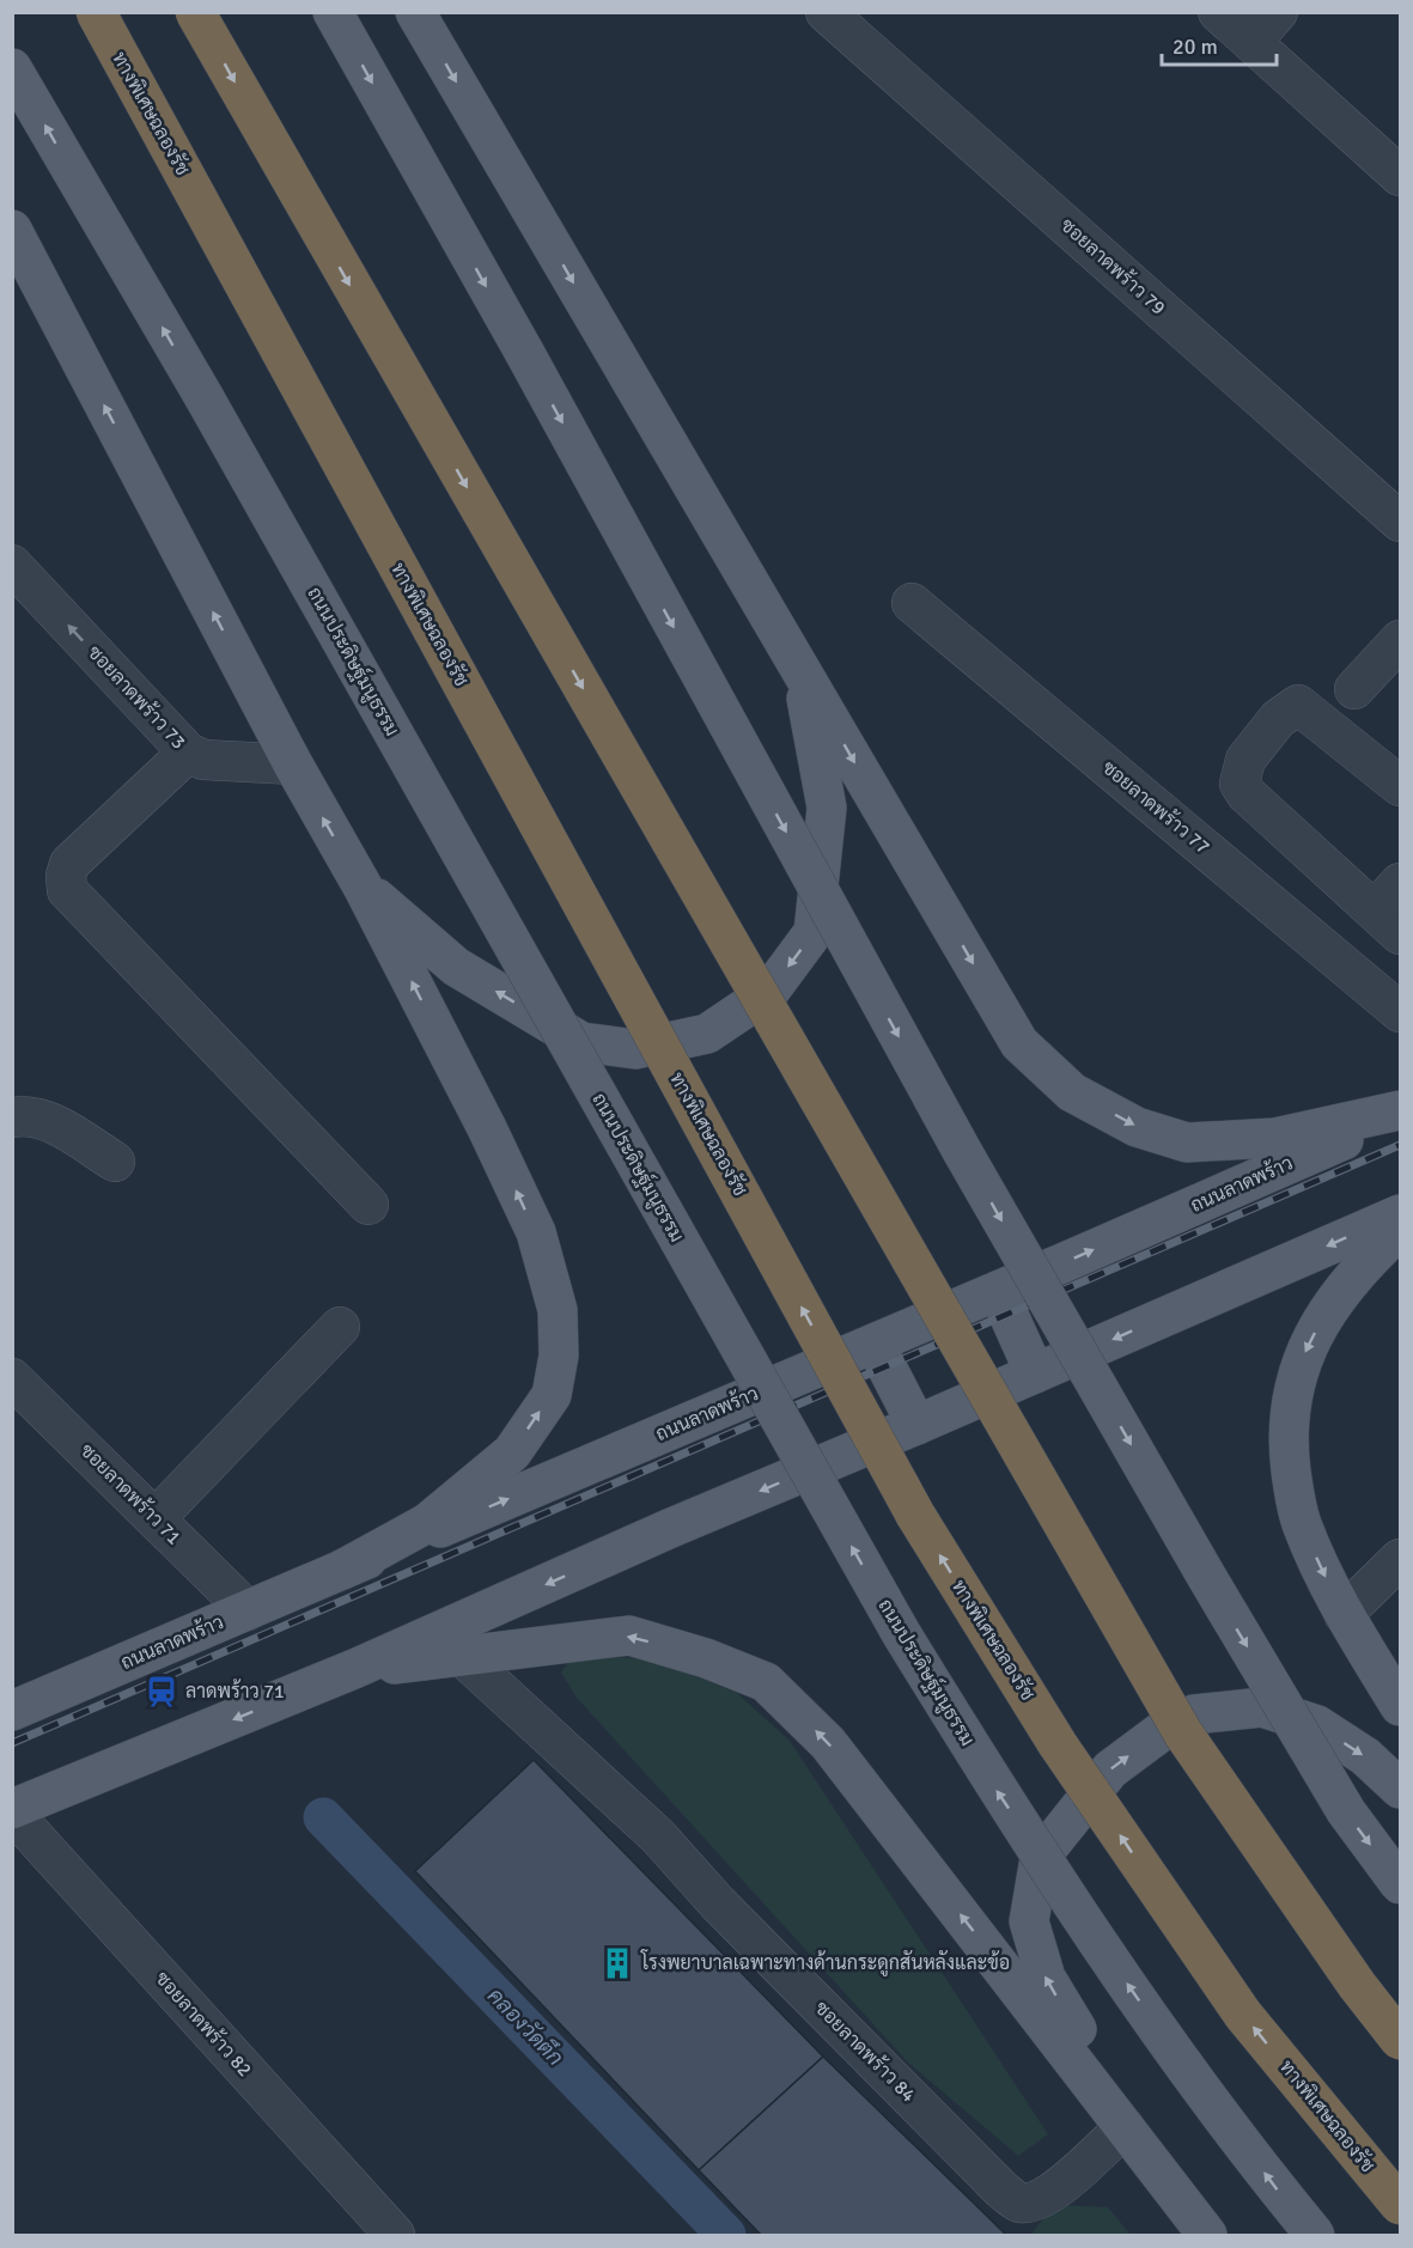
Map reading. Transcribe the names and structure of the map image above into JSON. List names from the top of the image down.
{
  "streets": {
    "highway": ["ทางพิเศษฉลองรัช"],
    "main road": ["ถนนประดิษฐ์มนูธรรม", "ถนนลาดพร้าว"],
    "street": [
      "ซอยลาดพร้าว 79",
      "ซอยลาดพร้าว 73",
      "ซอยลาดพร้าว 77",
      "ซอยลาดพร้าว 71",
      "ซอยลาดพร้าว 82",
      "ซอยลาดพร้าว 84"
    ]
  },
  "crossings": [
    ["ถนนลาดพร้าว", "ซอยลาดพร้าว 71"]
  ],
  "one_way": ["ซอยลาดพร้าว 73"],
  "water": ["คลองวัดตึก"],
  "places": {
    "station": ["ลาดพร้าว 71"],
    "building": ["โรงพยาบาลเฉพาะทางด้านกระดูกสันหลังและข้อ"]
  },
  "scale_bar": "20 m"
}
